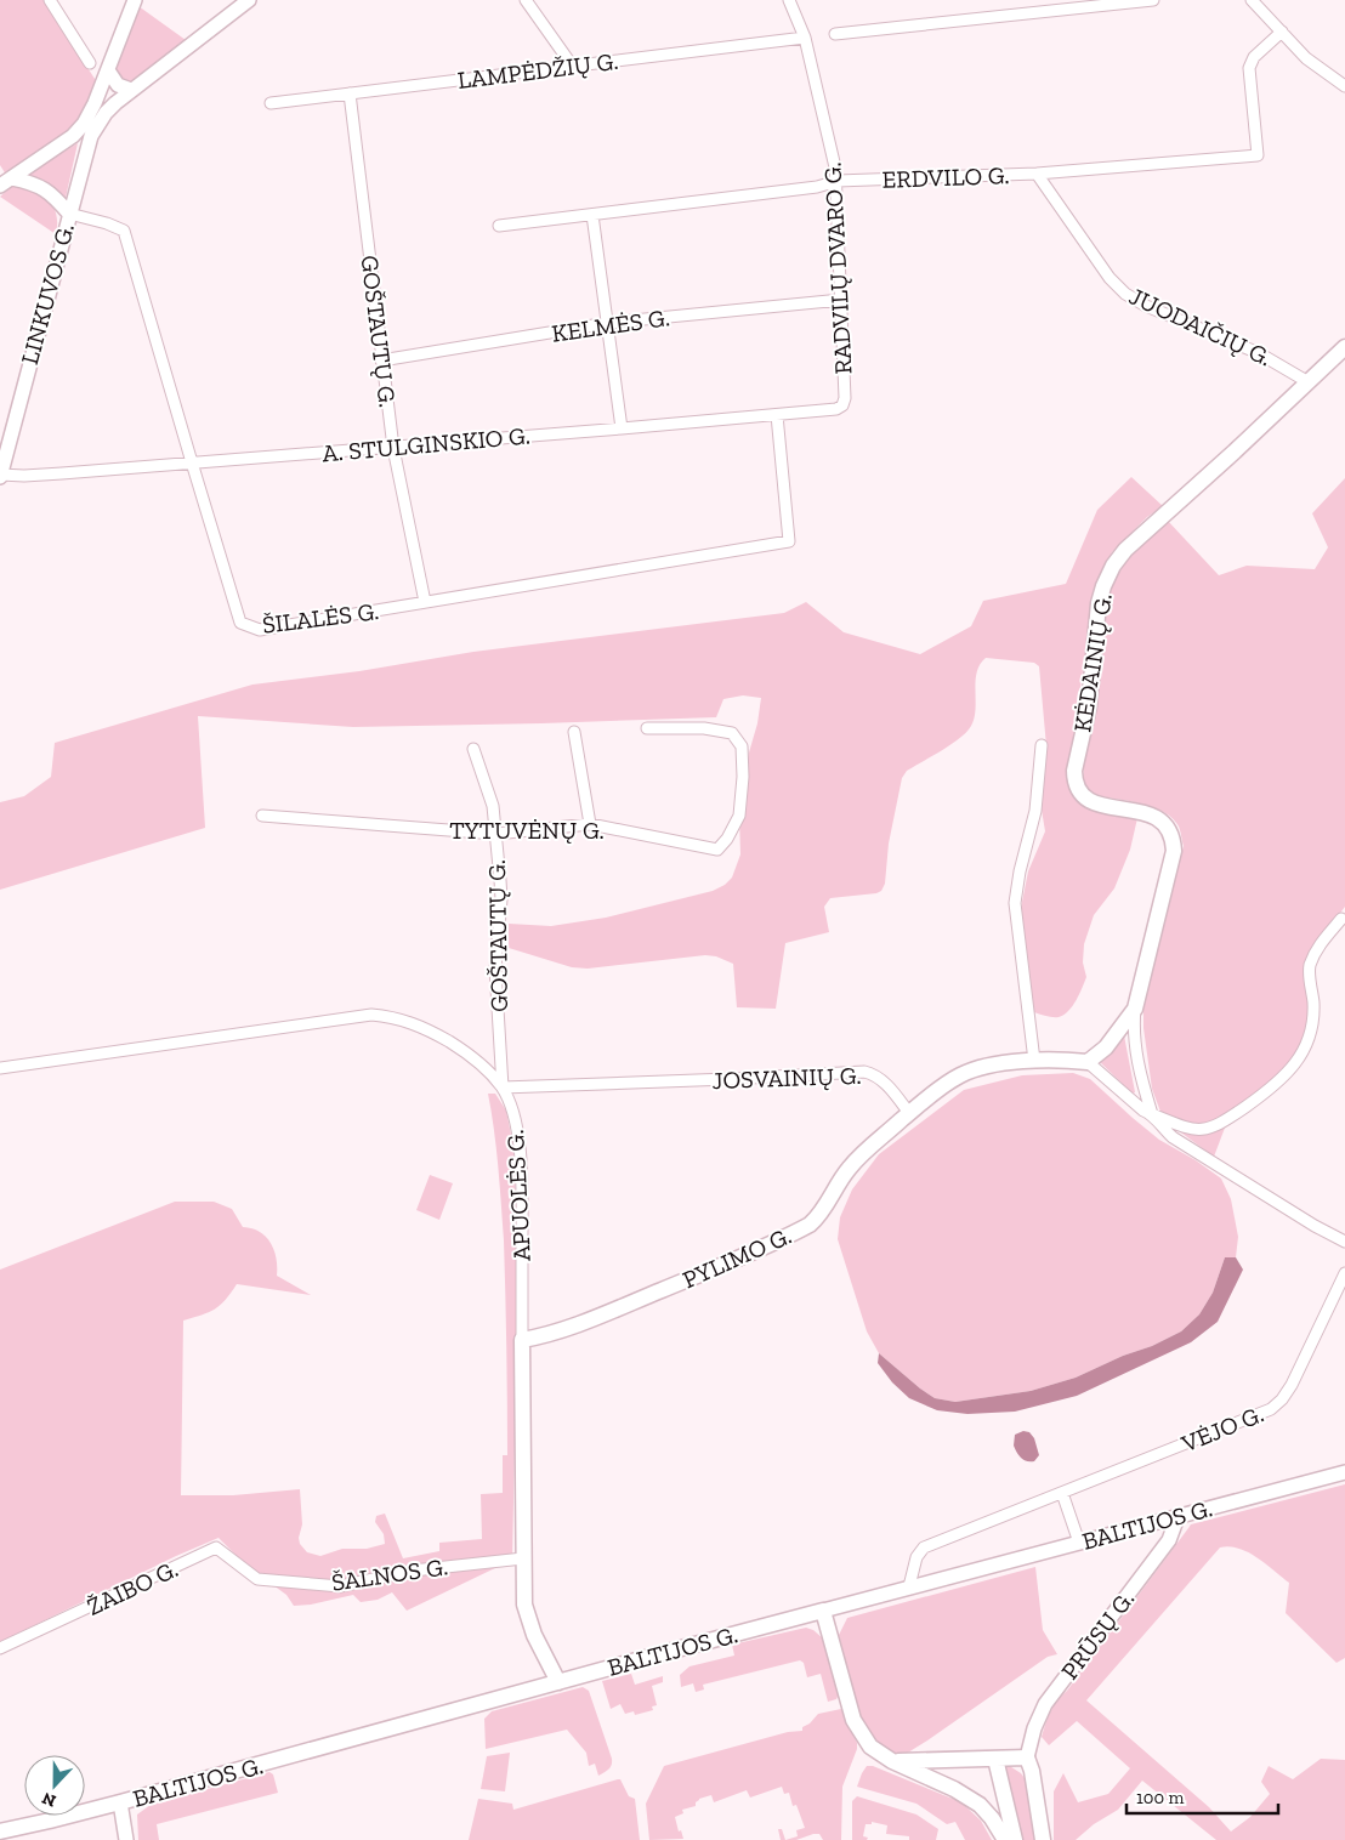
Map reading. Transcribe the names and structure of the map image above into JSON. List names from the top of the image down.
{
  "streets": {
    "main road": [
      "KĖDAINIŲ G.",
      "APUOLĖS G.",
      "PYLIMO G.",
      "BALTIJOS G.",
      "PRŪSŲ G."
    ],
    "street": [
      "LAMPĖDŽIŲ G.",
      "ERDVILO G.",
      "RADVILŲ DVARO G.",
      "LINKUVOS G.",
      "KELMĖS G.",
      "JUODAIČIŲ G.",
      "GOŠTAUTŲ G.",
      "A. STULGINSKIO G.",
      "ŠILALĖS G.",
      "TYTUVĖNŲ G.",
      "JOSVAINIŲ G.",
      "VĖJO G.",
      "ŠALNOS G.",
      "ŽAIBO G."
    ]
  },
  "crossings": [
    ["LAMPĖDŽIŲ G.", "RADVILŲ DVARO G."],
    ["LAMPĖDŽIŲ G.", "GOŠTAUTŲ G."],
    ["ERDVILO G.", "RADVILŲ DVARO G."],
    ["ERDVILO G.", "JUODAIČIŲ G."],
    ["RADVILŲ DVARO G.", "KELMĖS G."],
    ["RADVILŲ DVARO G.", "A. STULGINSKIO G."],
    ["LINKUVOS G.", "A. STULGINSKIO G."],
    ["LINKUVOS G.", "ŠILALĖS G."],
    ["KELMĖS G.", "GOŠTAUTŲ G."],
    ["JUODAIČIŲ G.", "KĖDAINIŲ G."],
    ["GOŠTAUTŲ G.", "A. STULGINSKIO G."],
    ["GOŠTAUTŲ G.", "ŠILALĖS G."],
    ["GOŠTAUTŲ G.", "TYTUVĖNŲ G."],
    ["GOŠTAUTŲ G.", "JOSVAINIŲ G."],
    ["GOŠTAUTŲ G.", "APUOLĖS G."],
    ["A. STULGINSKIO G.", "ŠILALĖS G."],
    ["JOSVAINIŲ G.", "APUOLĖS G."],
    ["JOSVAINIŲ G.", "PYLIMO G."],
    ["APUOLĖS G.", "PYLIMO G."],
    ["APUOLĖS G.", "BALTIJOS G."],
    ["APUOLĖS G.", "ŠALNOS G."],
    ["VĖJO G.", "BALTIJOS G."],
    ["BALTIJOS G.", "PRŪSŲ G."],
    ["ŠALNOS G.", "ŽAIBO G."]
  ],
  "scale_bar": "100 m",
  "north": "bottom"
}
